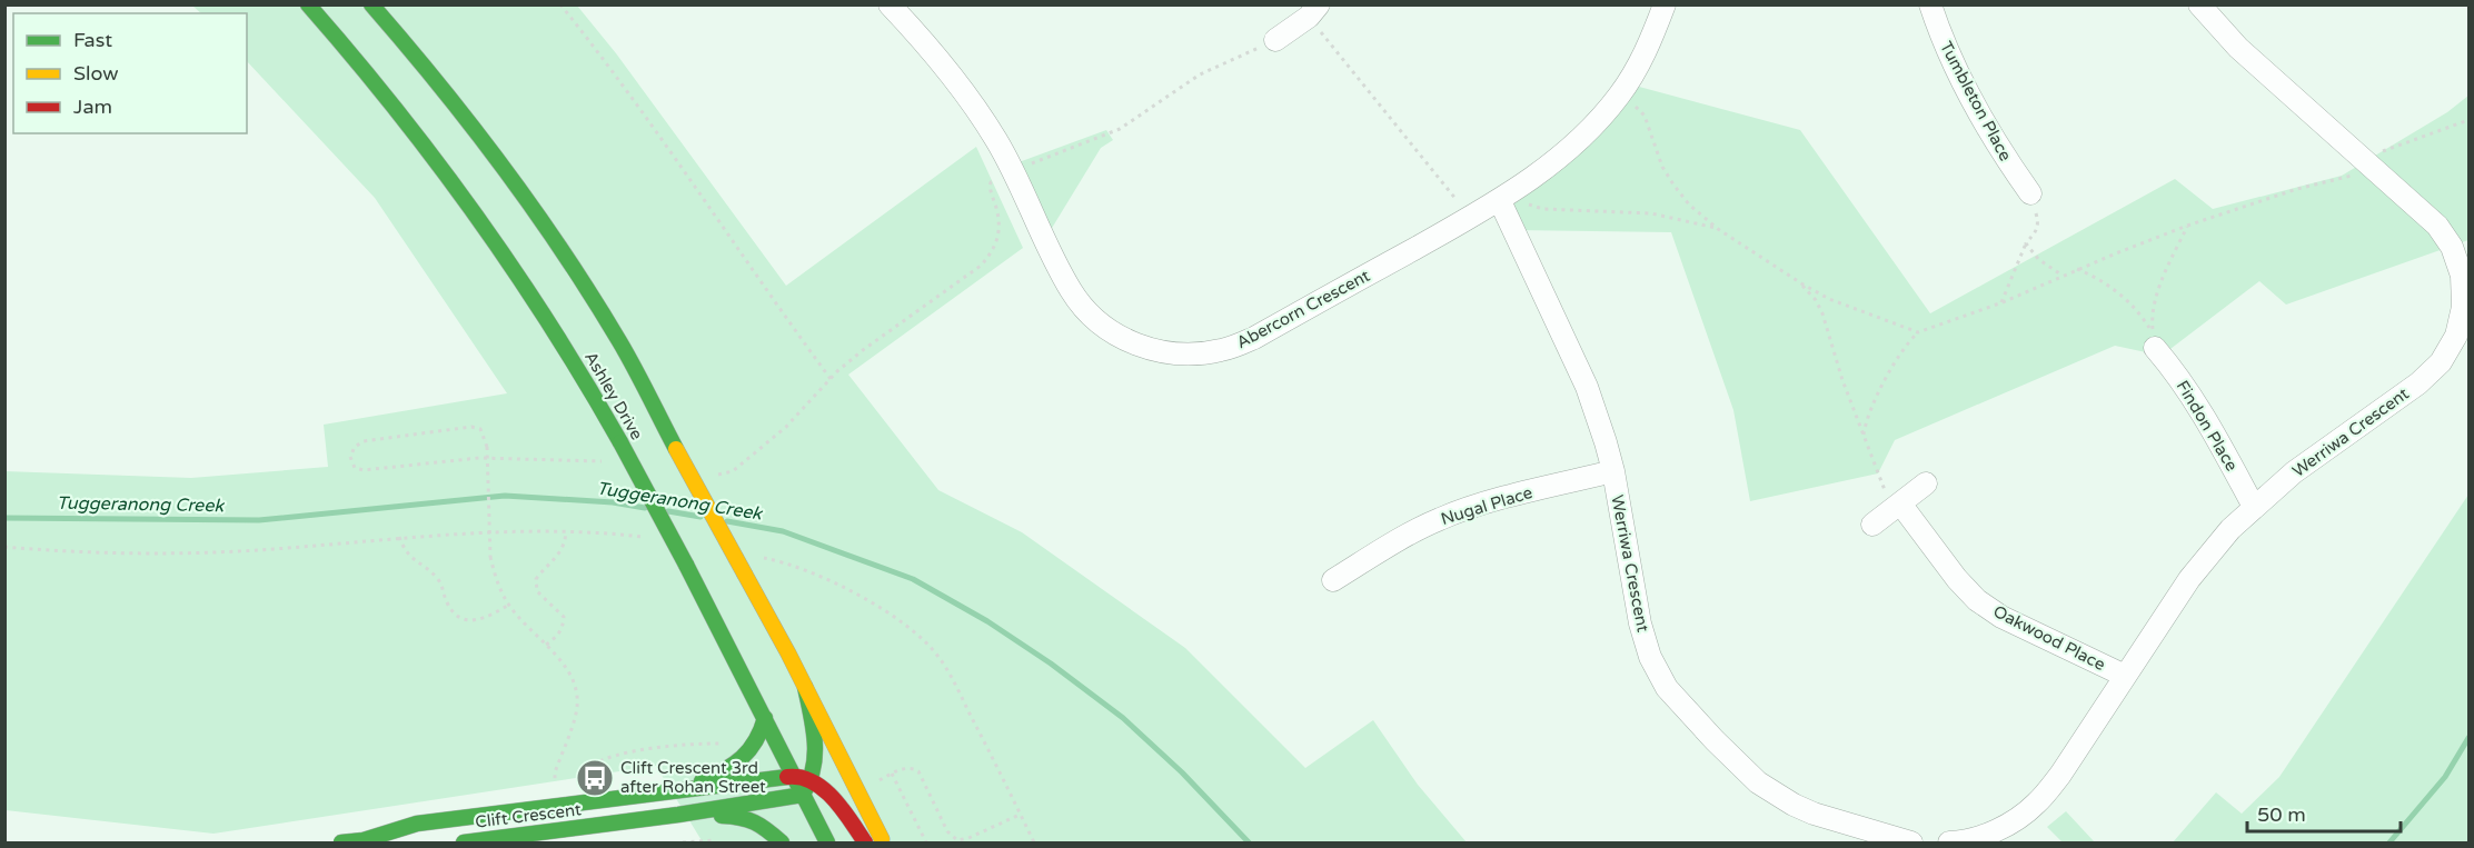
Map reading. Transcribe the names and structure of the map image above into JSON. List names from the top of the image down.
{
  "streets": {
    "main road": ["Ashley Drive", "Clift Crescent"],
    "street": [
      "Tumbleton Place",
      "Abercorn Crescent",
      "Findon Place",
      "Werriwa Crescent",
      "Nugal Place",
      "Oakwood Place"
    ]
  },
  "crossings": [
    ["Abercorn Crescent", "Werriwa Crescent"],
    ["Ashley Drive", "Clift Crescent"],
    ["Findon Place", "Werriwa Crescent"],
    ["Werriwa Crescent", "Nugal Place"],
    ["Werriwa Crescent", "Oakwood Place"]
  ],
  "water": ["Tuggeranong Creek"],
  "places": {
    "bus stop": ["Clift Crescent 3rd after Rohan Street"]
  },
  "legend": ["Fast", "Slow", "Jam"],
  "scale_bar": "50 m"
}
